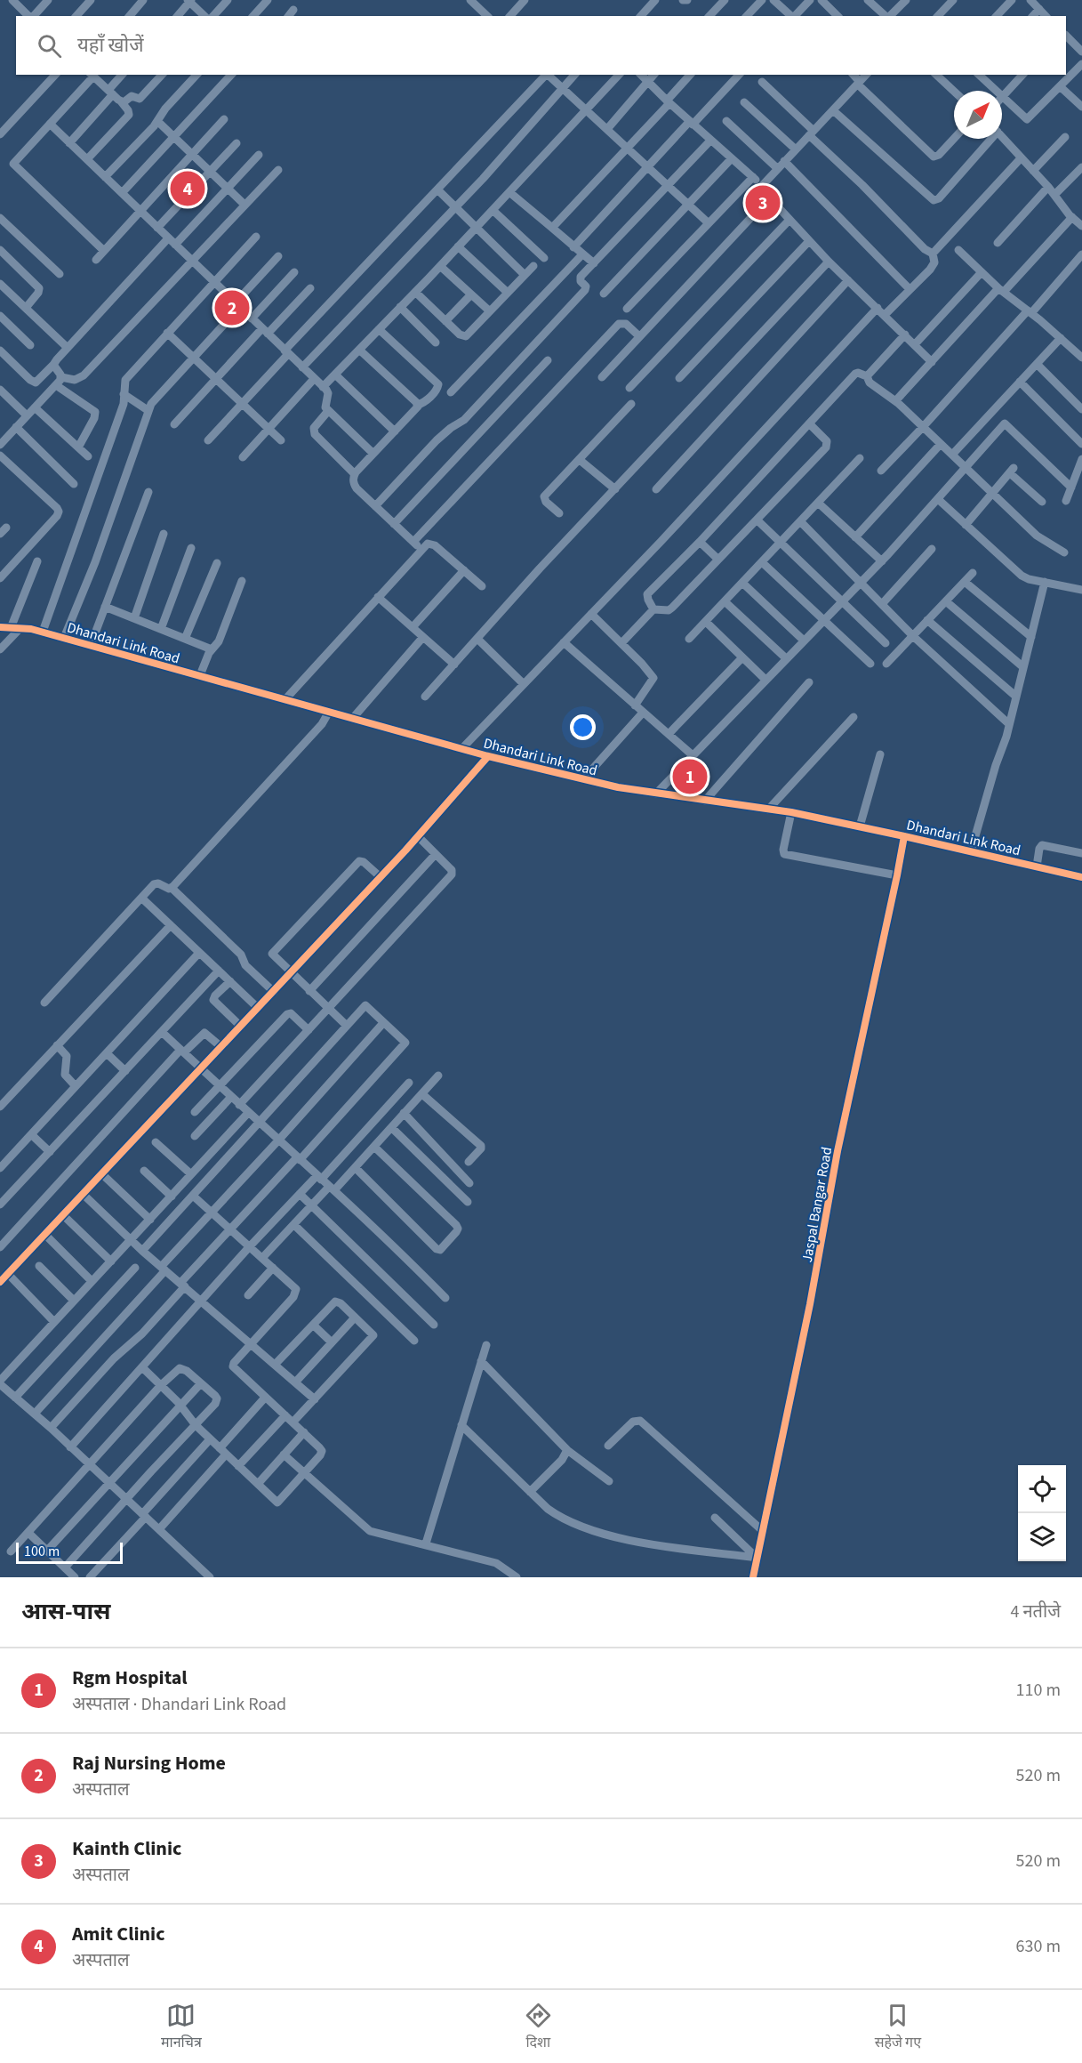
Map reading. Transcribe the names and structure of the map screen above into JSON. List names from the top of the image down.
{
  "streets": {
    "street": ["Dhandari Link Road", "Jaspal Bangar Road"]
  },
  "crossings": [
    ["Dhandari Link Road", "Jaspal Bangar Road"]
  ],
  "scale_bar": "100 m",
  "north": "top right",
  "page": {
    "search": "यहाँ खोजें",
    "pins": [
      "4",
      "3",
      "2",
      "1"
    ],
    "scale": "100 m",
    "heading": ["आस-पास", "4 नतीजे"],
    "list": [
      {
        "mark": "1",
        "name": "Rgm Hospital",
        "note": "अस्पताल · Dhandari Link Road",
        "value": "110 m"
      },
      {
        "mark": "2",
        "name": "Raj Nursing Home",
        "note": "अस्पताल",
        "value": "520 m"
      },
      {
        "mark": "3",
        "name": "Kainth Clinic",
        "note": "अस्पताल",
        "value": "520 m"
      },
      {
        "mark": "4",
        "name": "Amit Clinic",
        "note": "अस्पताल",
        "value": "630 m"
      }
    ],
    "nav": ["मानचित्र", "दिशा", "सहेजे गए"]
  }
}
